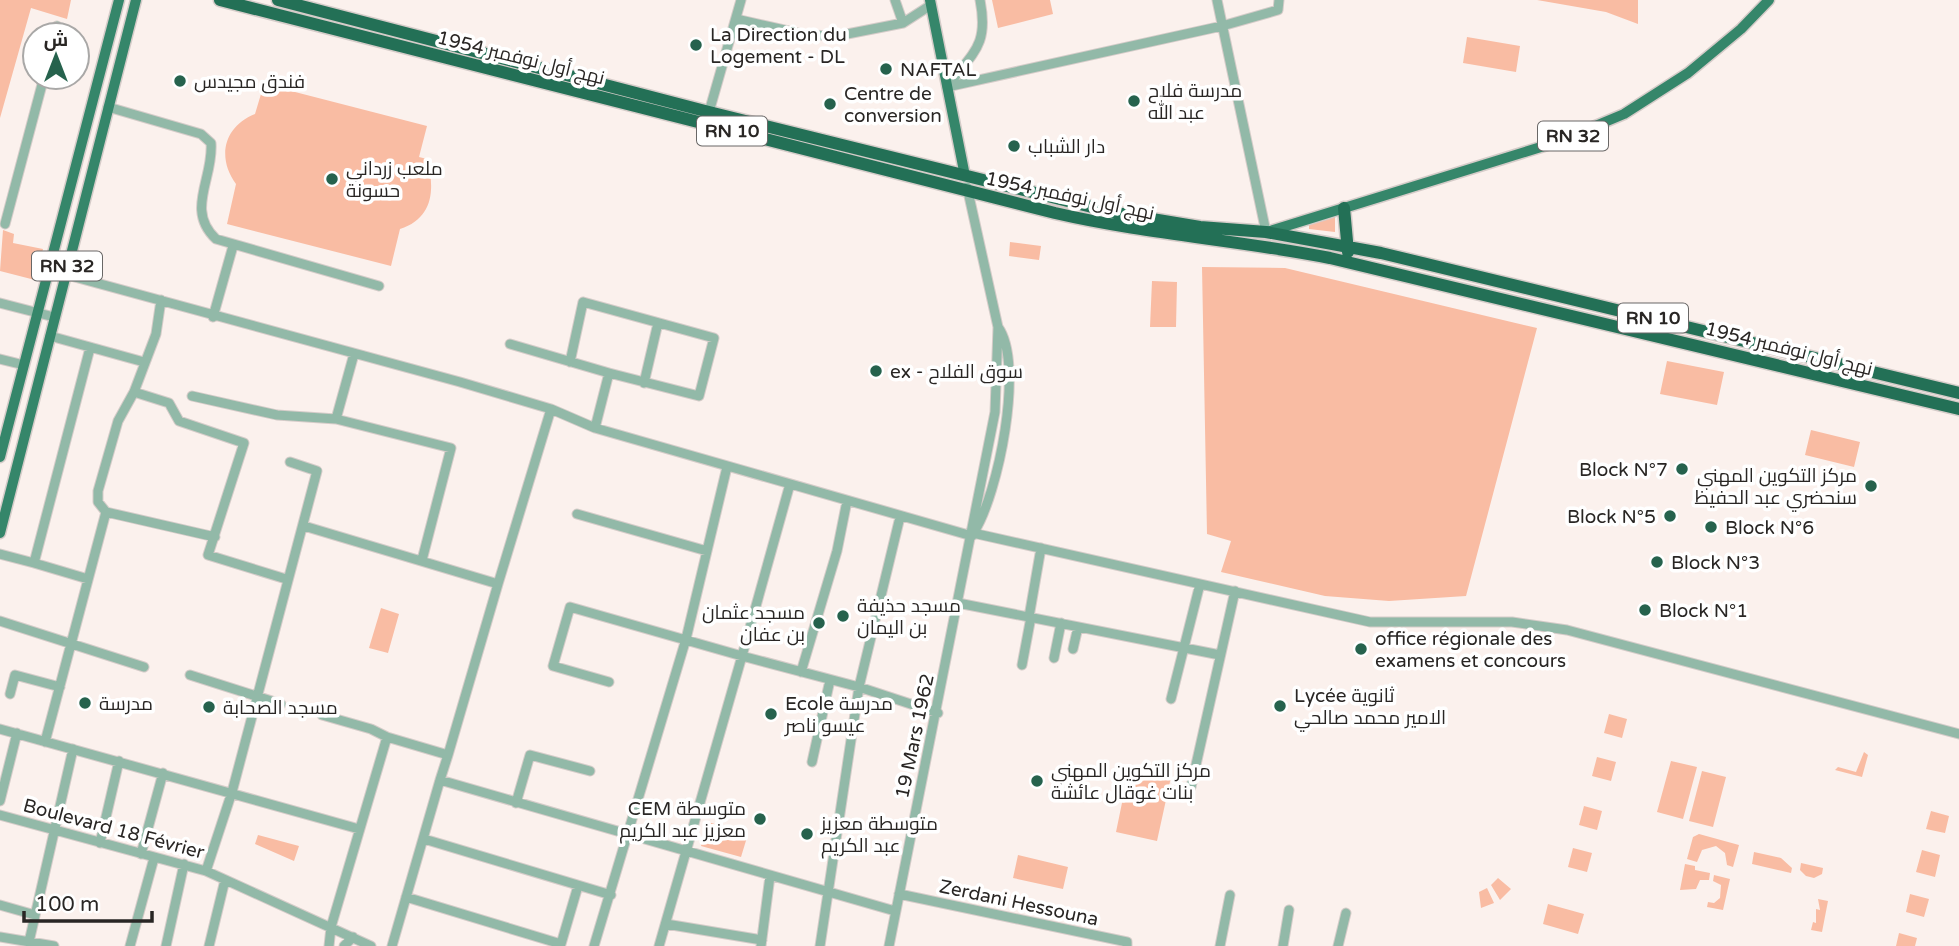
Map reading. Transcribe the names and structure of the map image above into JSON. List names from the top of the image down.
{
  "streets": {
    "highway": ["نهج أول نوفمبر 1954", "RN 10"],
    "main road": ["RN 32"],
    "street": ["19 Mars 1962", "Boulevard 18 Février", "Zerdani Hessouna"]
  },
  "crossings": [
    ["نهج أول نوفمبر 1954", "RN 32"],
    ["نهج أول نوفمبر 1954", "19 Mars 1962"],
    ["19 Mars 1962", "Zerdani Hessouna"]
  ],
  "places": [
    "La Direction du Logement - DL",
    "NAFTAL",
    "فندق مجيدس",
    "مدرسة فلاح عبد الله",
    "Centre de conversion",
    "دار الشباب",
    "ملعب زرداني حسونة",
    "ex - سوق الفلاح",
    "Block N°7",
    "مركز التكوين المهني سنحضري عبد الحفيظ",
    "Block N°5",
    "Block N°6",
    "Block N°3",
    "Block N°1",
    "مسجد حذيفة بن اليمان",
    "مسجد عثمان بن عفان",
    "office régionale des examens et concours",
    "مدرسة",
    "Lycée ثانوية الامير محمد صالحي",
    "مسجد الصحابة",
    "Ecole مدرسة عيسو ناصر",
    "مركز التكوين المهني بنات غوقال عائشة",
    "CEM متوسطة معزيز عبد الكريم",
    "متوسطة معزيز عبد الكريم"
  ],
  "scale_bar": "100 m",
  "north": "top"
}
